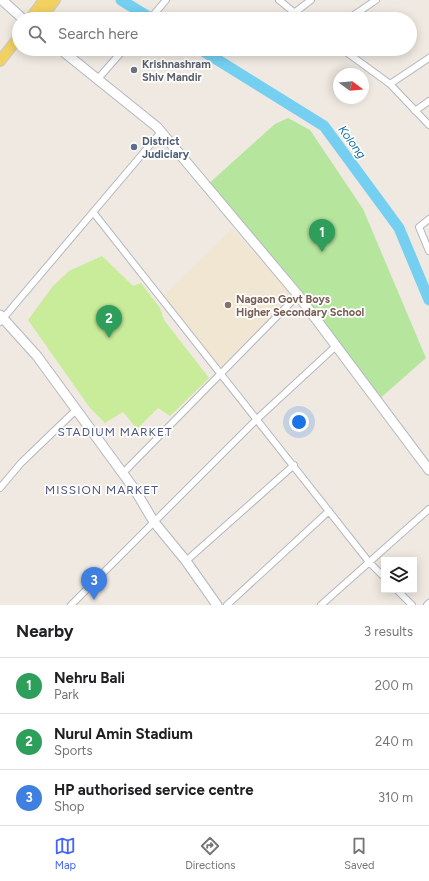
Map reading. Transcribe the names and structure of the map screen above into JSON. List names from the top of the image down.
{
  "districts": ["STADIUM MARKET", "MISSION MARKET"],
  "water": ["Kolong"],
  "places": ["Krishnashram Shiv Mandir", "District Judiciary", "Nagaon Govt Boys Higher Secondary School"],
  "north": "right",
  "page": {
    "search": "Search here",
    "pins": ["1", "2", "3"],
    "heading": ["Nearby", "3 results"],
    "list": [
      {
        "mark": "1",
        "name": "Nehru Bali",
        "note": "Park",
        "value": "200 m"
      },
      {
        "mark": "2",
        "name": "Nurul Amin Stadium",
        "note": "Sports",
        "value": "240 m"
      },
      {
        "mark": "3",
        "name": "HP authorised service centre",
        "note": "Shop",
        "value": "310 m"
      }
    ],
    "nav": ["Map", "Directions", "Saved"]
  }
}
